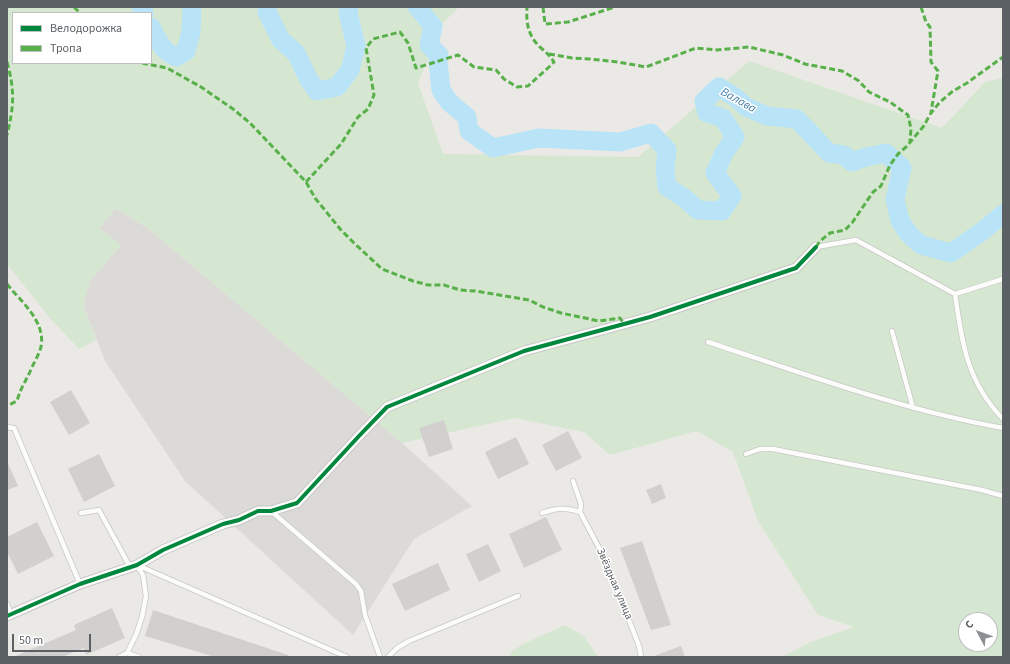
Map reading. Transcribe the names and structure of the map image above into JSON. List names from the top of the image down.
{
  "streets": {
    "lane": ["Звёздная улица"]
  },
  "water": ["Валава"],
  "legend": ["Велодорожка", "Тропа"],
  "scale_bar": "50 m",
  "north": "top left"
}
